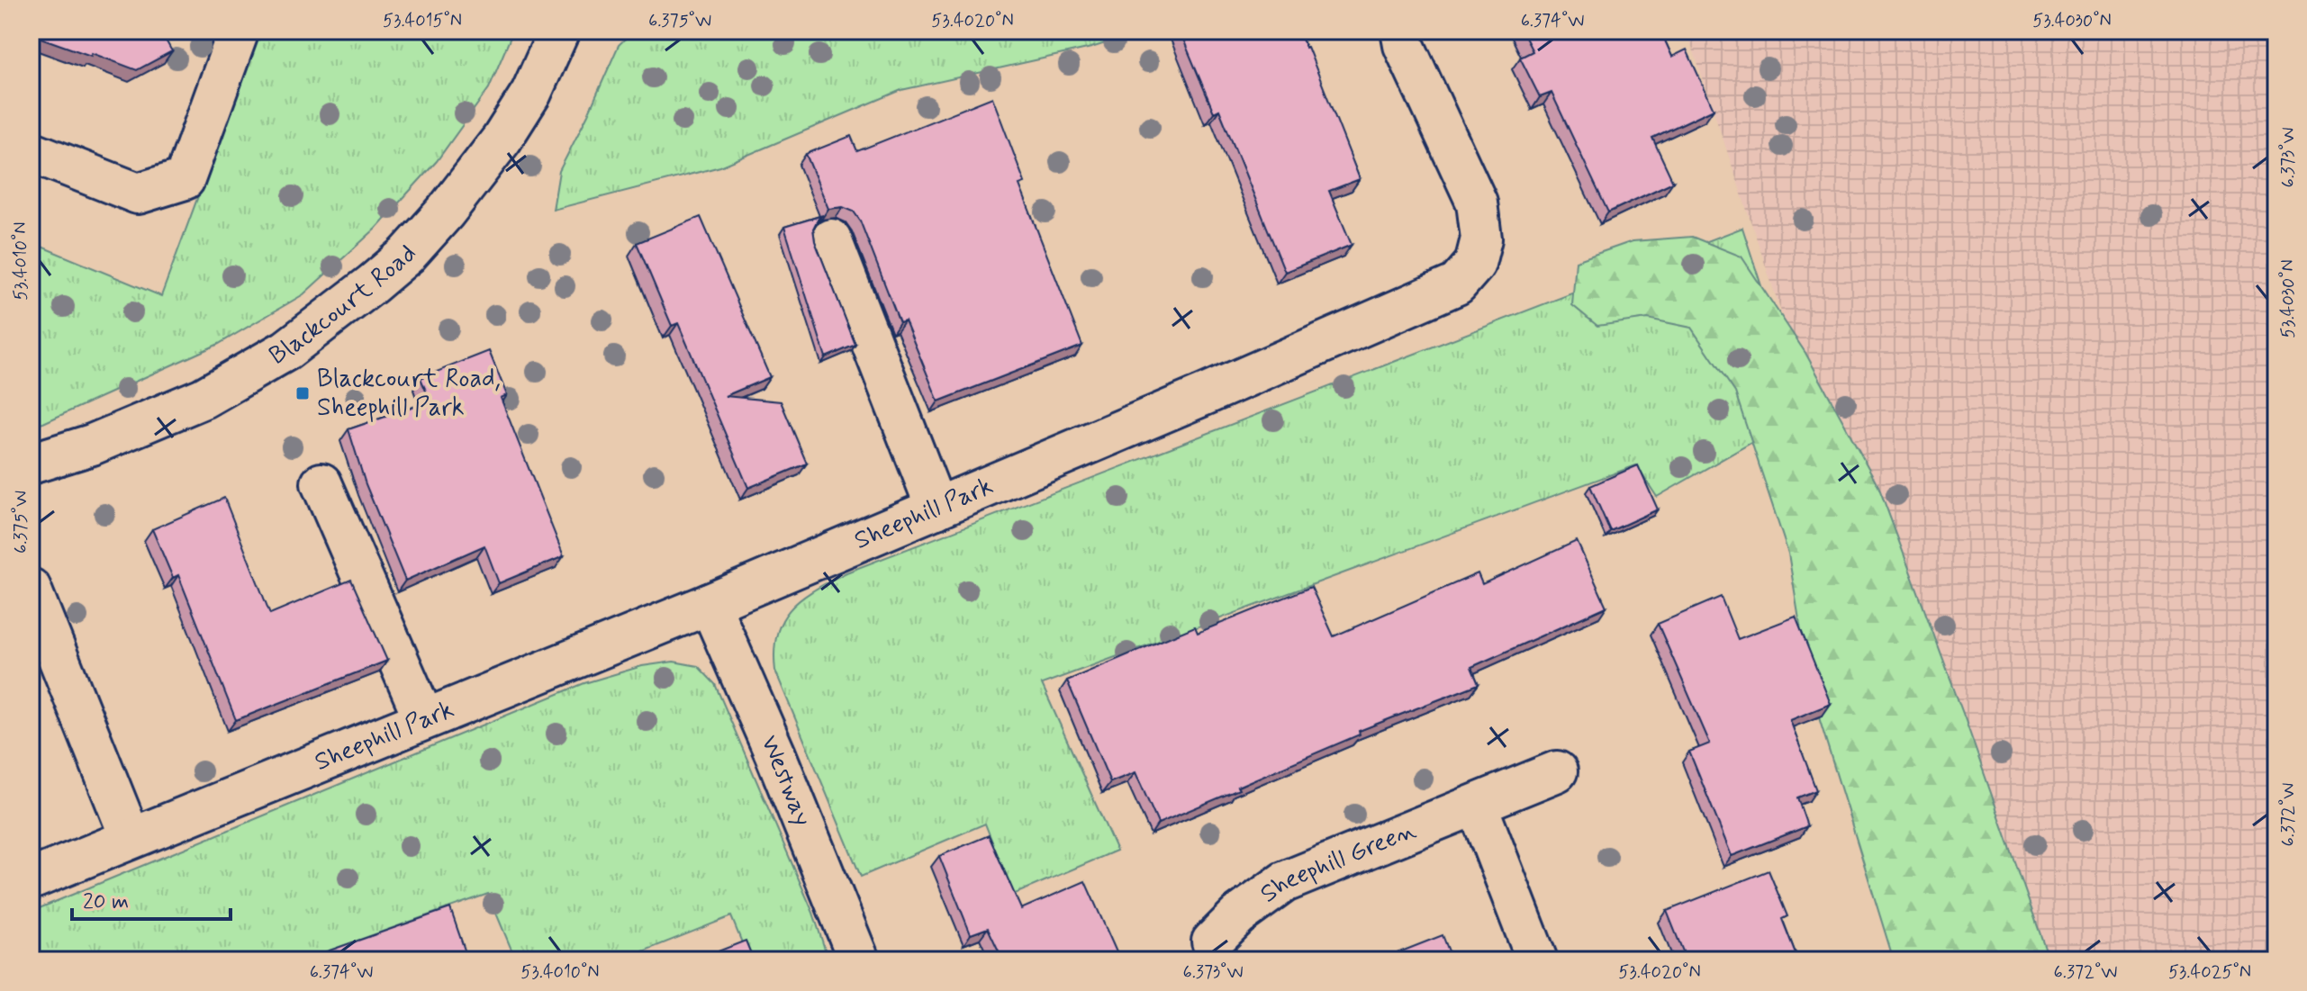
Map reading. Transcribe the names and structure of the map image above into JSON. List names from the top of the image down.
{
  "streets": {
    "street": [
      "Blackcourt Road",
      "Sheephill Park",
      "Westway",
      "Sheephill Green"
    ]
  },
  "crossings": [
    ["Sheephill Park", "Westway"]
  ],
  "places": {
    "transit": ["Blackcourt Road, Sheephill Park"]
  },
  "scale_bar": "20 m",
  "coordinates": [
    "53.4015°N",
    "6.375°W",
    "53.4020°N",
    "6.374°W",
    "53.4030°N",
    "6.373°W",
    "53.4010°N",
    "6.372°W",
    "53.4025°N"
  ]
}
